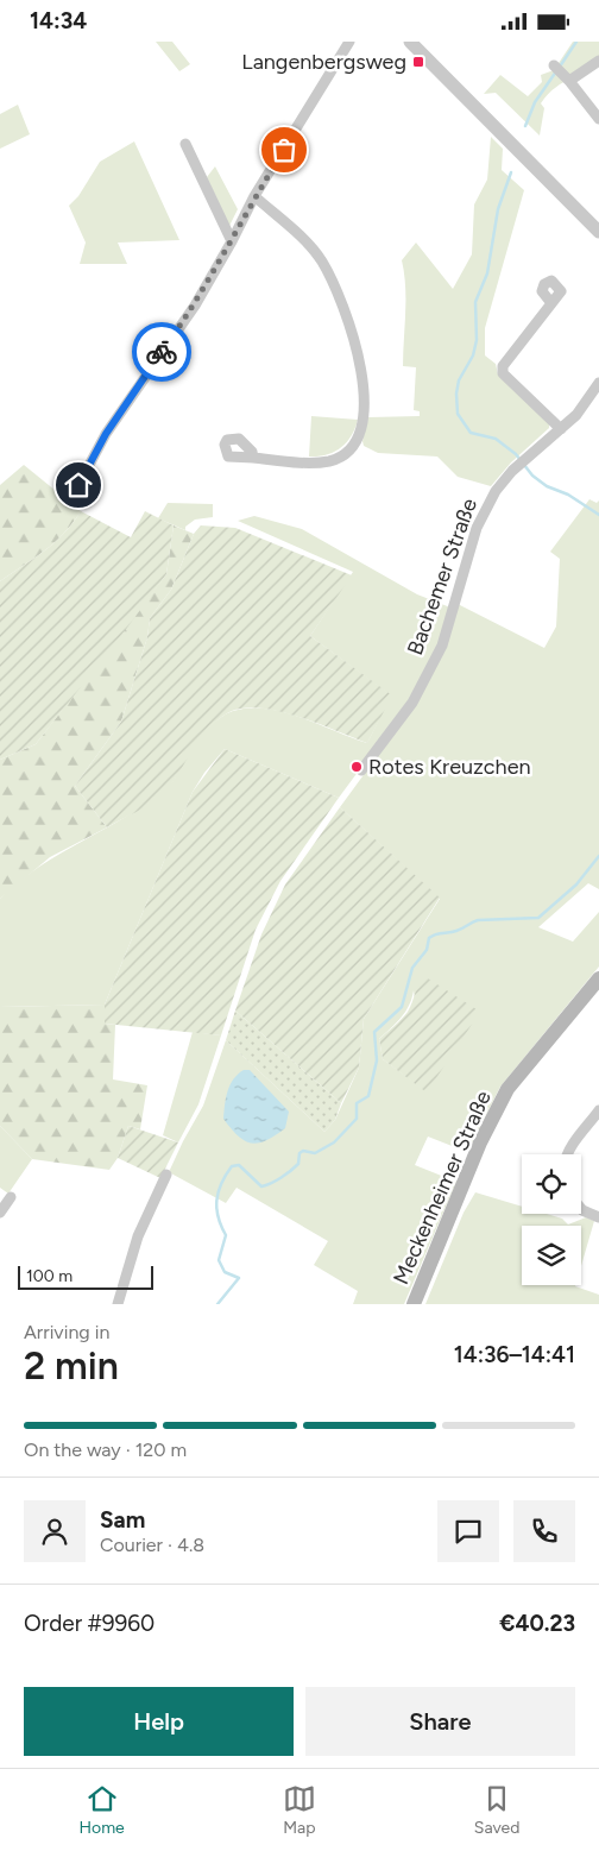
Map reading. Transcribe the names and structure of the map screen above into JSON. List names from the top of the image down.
{
  "streets": {
    "main road": ["Meckenheimer Straße"],
    "street": ["Bachemer Straße"]
  },
  "places": {
    "transit": ["Langenbergsweg"],
    "other": ["Rotes Kreuzchen"]
  },
  "scale_bar": "100 m",
  "page": {
    "status": "14:34",
    "scale": "100 m",
    "heading": ["2 min", "Arriving in", "14:36–14:41"],
    "panel": [
      "Sam",
      "Courier · 4.8",
      "Order #9960",
      "€40.23"
    ],
    "bar": "On the way · 120 m",
    "buttons": ["Help", "Share"],
    "tabs": ["Home", "Map", "Saved"]
  }
}
